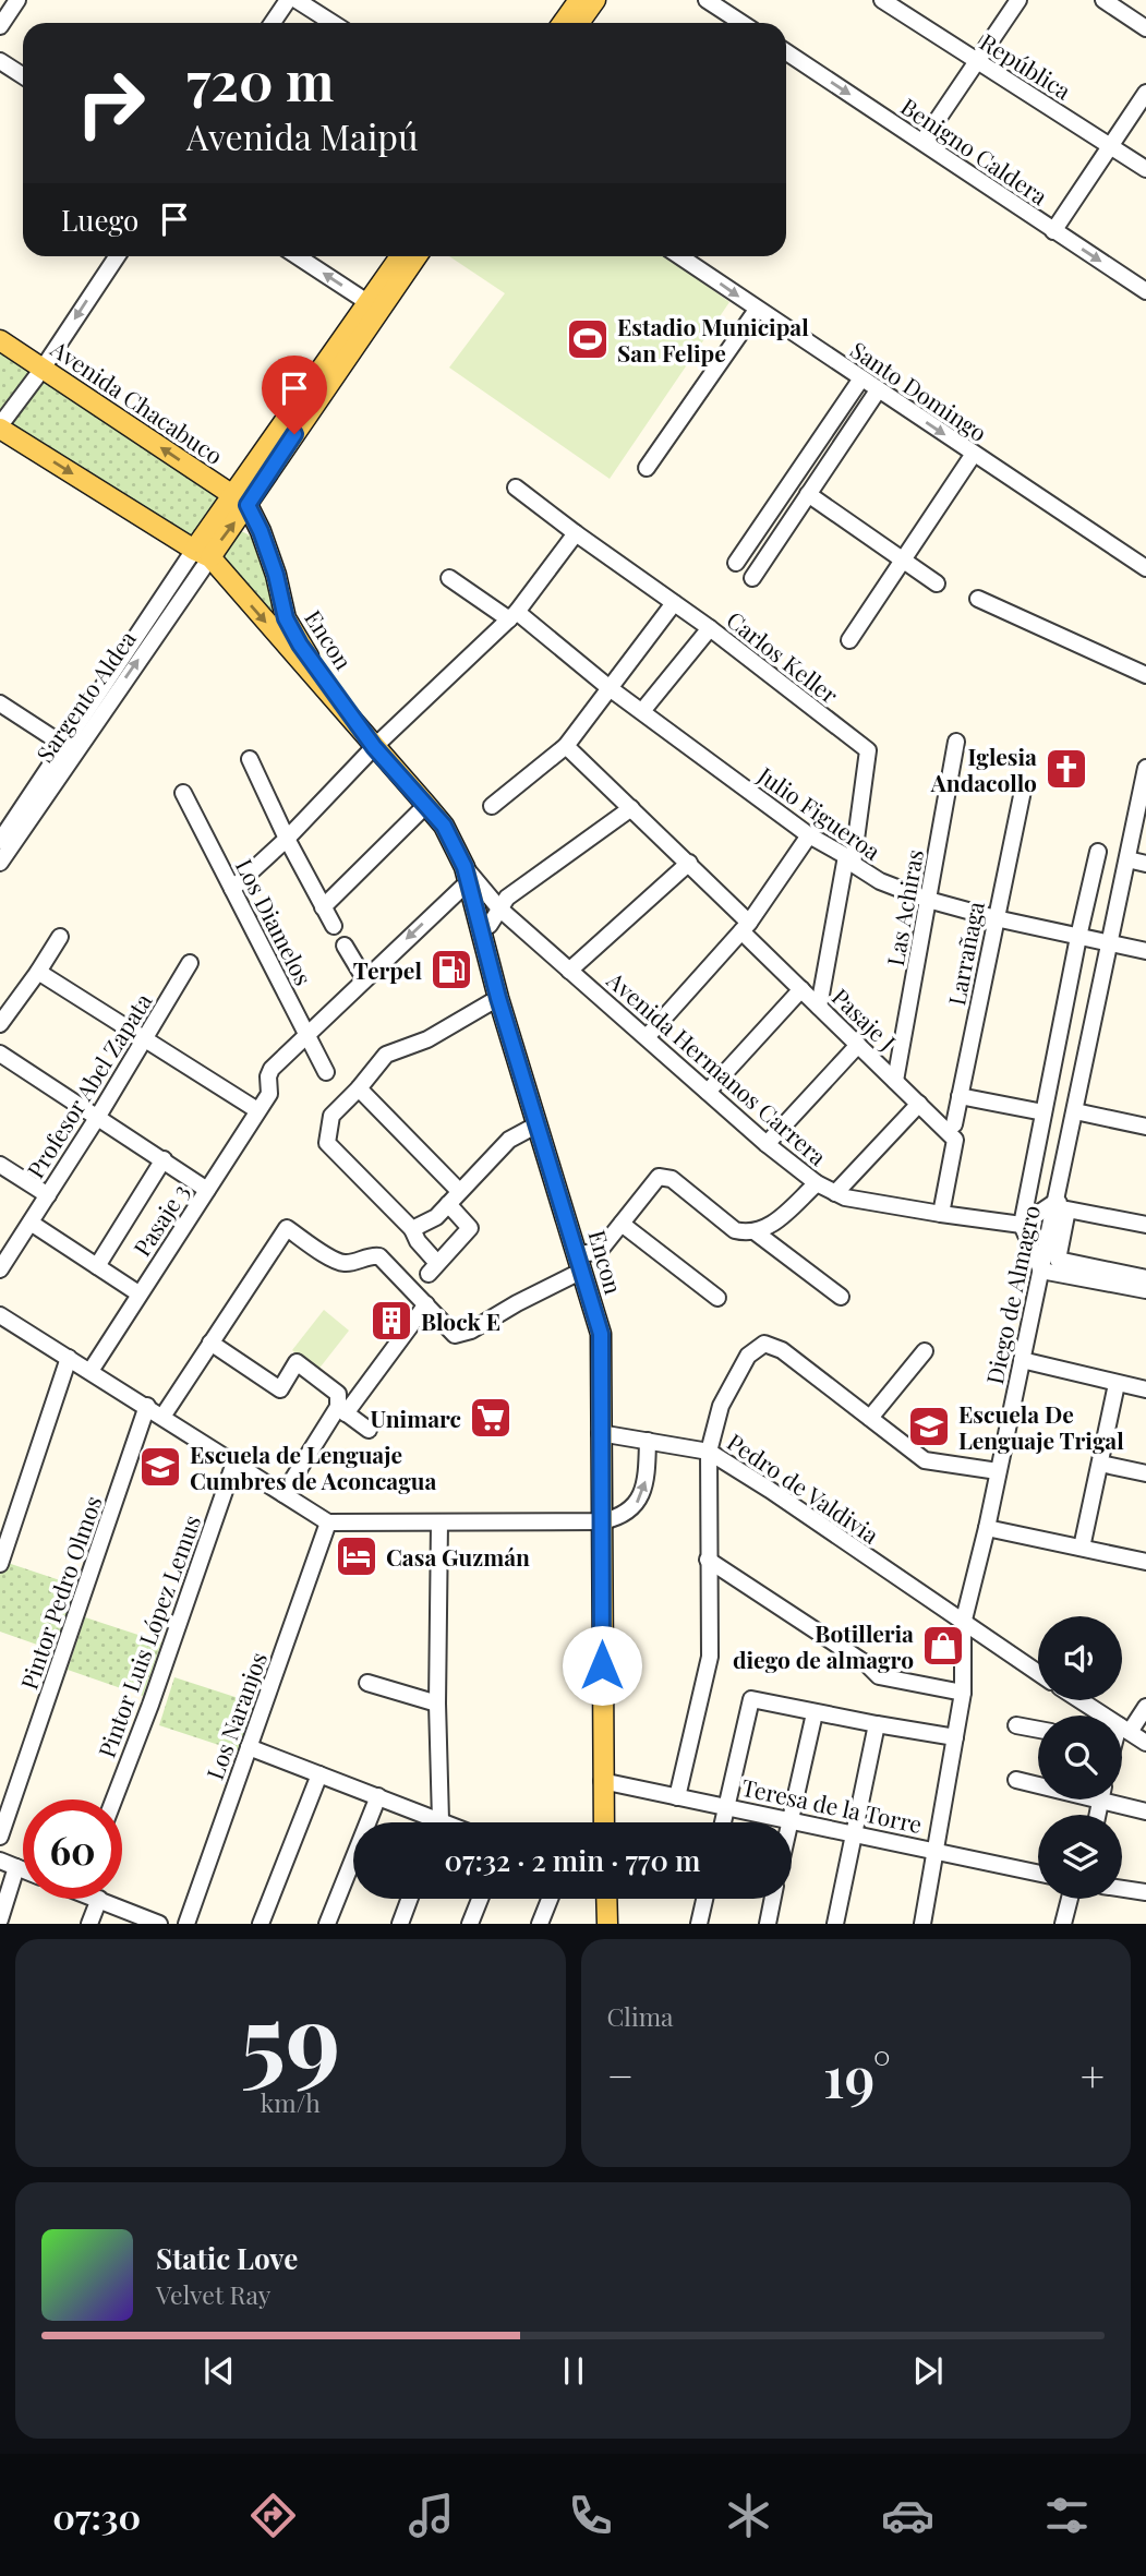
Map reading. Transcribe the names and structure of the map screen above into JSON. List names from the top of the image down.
{
  "streets": {
    "main road": ["Avenida Chacabuco", "Encon"],
    "street": [
      "República",
      "Benigno Caldera",
      "Santo Domingo",
      "Carlos Keller",
      "Sargento Aldea",
      "Julio Figueroa",
      "Las Achiras",
      "Los Diamelos",
      "Larrañaga",
      "Pasaje J",
      "Avenida Hermanos Carrera",
      "Profesor Abel Zapata",
      "Pasaje 3",
      "Diego de Almagro",
      "Pedro de Valdivia",
      "Pintor Pedro Olmos",
      "Pintor Luis López Lemus",
      "Los Naranjos",
      "Teresa de la Torre"
    ]
  },
  "crossings": [
    ["Avenida Chacabuco", "Encon"],
    ["Encon", "Sargento Aldea"],
    ["Encon", "Avenida Hermanos Carrera"],
    ["Encon", "Pasaje 3"],
    ["Encon", "Pedro de Valdivia"],
    ["Encon", "Teresa de la Torre"],
    ["Carlos Keller", "Julio Figueroa"],
    ["Carlos Keller", "Pasaje J"],
    ["Julio Figueroa", "Las Achiras"],
    ["Julio Figueroa", "Larrañaga"],
    ["Julio Figueroa", "Diego de Almagro"],
    ["Las Achiras", "Pasaje J"],
    ["Los Diamelos", "Pasaje 3"],
    ["Larrañaga", "Pasaje J"],
    ["Larrañaga", "Avenida Hermanos Carrera"],
    ["Avenida Hermanos Carrera", "Pasaje 3"],
    ["Avenida Hermanos Carrera", "Diego de Almagro"],
    ["Diego de Almagro", "Pedro de Valdivia"],
    ["Diego de Almagro", "Teresa de la Torre"]
  ],
  "one_way": ["Benigno Caldera"],
  "places": {
    "sports": ["Estadio Municipal San Felipe"],
    "church": ["Iglesia Andacollo"],
    "fuel station": ["Terpel"],
    "building": ["Block E"],
    "supermarket": ["Unimarc"],
    "school or university": ["Escuela De Lenguaje Trigal", "Escuela de Lenguaje Cumbres de Aconcagua"],
    "hotel": ["Casa Guzmán"],
    "shop": ["Botilleria diego de almagro"]
  },
  "page": {
    "turn": ["720 m", "Avenida Maipú"],
    "then": "Luego",
    "limit": "60",
    "trip": "07:32 · 2 min · 770 m",
    "tile": [
      ["59", "km/h"],
      "Clima"
    ],
    "heat": ["−", "19°", "+"],
    "song": ["Static Love", "Velvet Ray"],
    "tabs": "07:30"
  }
}
